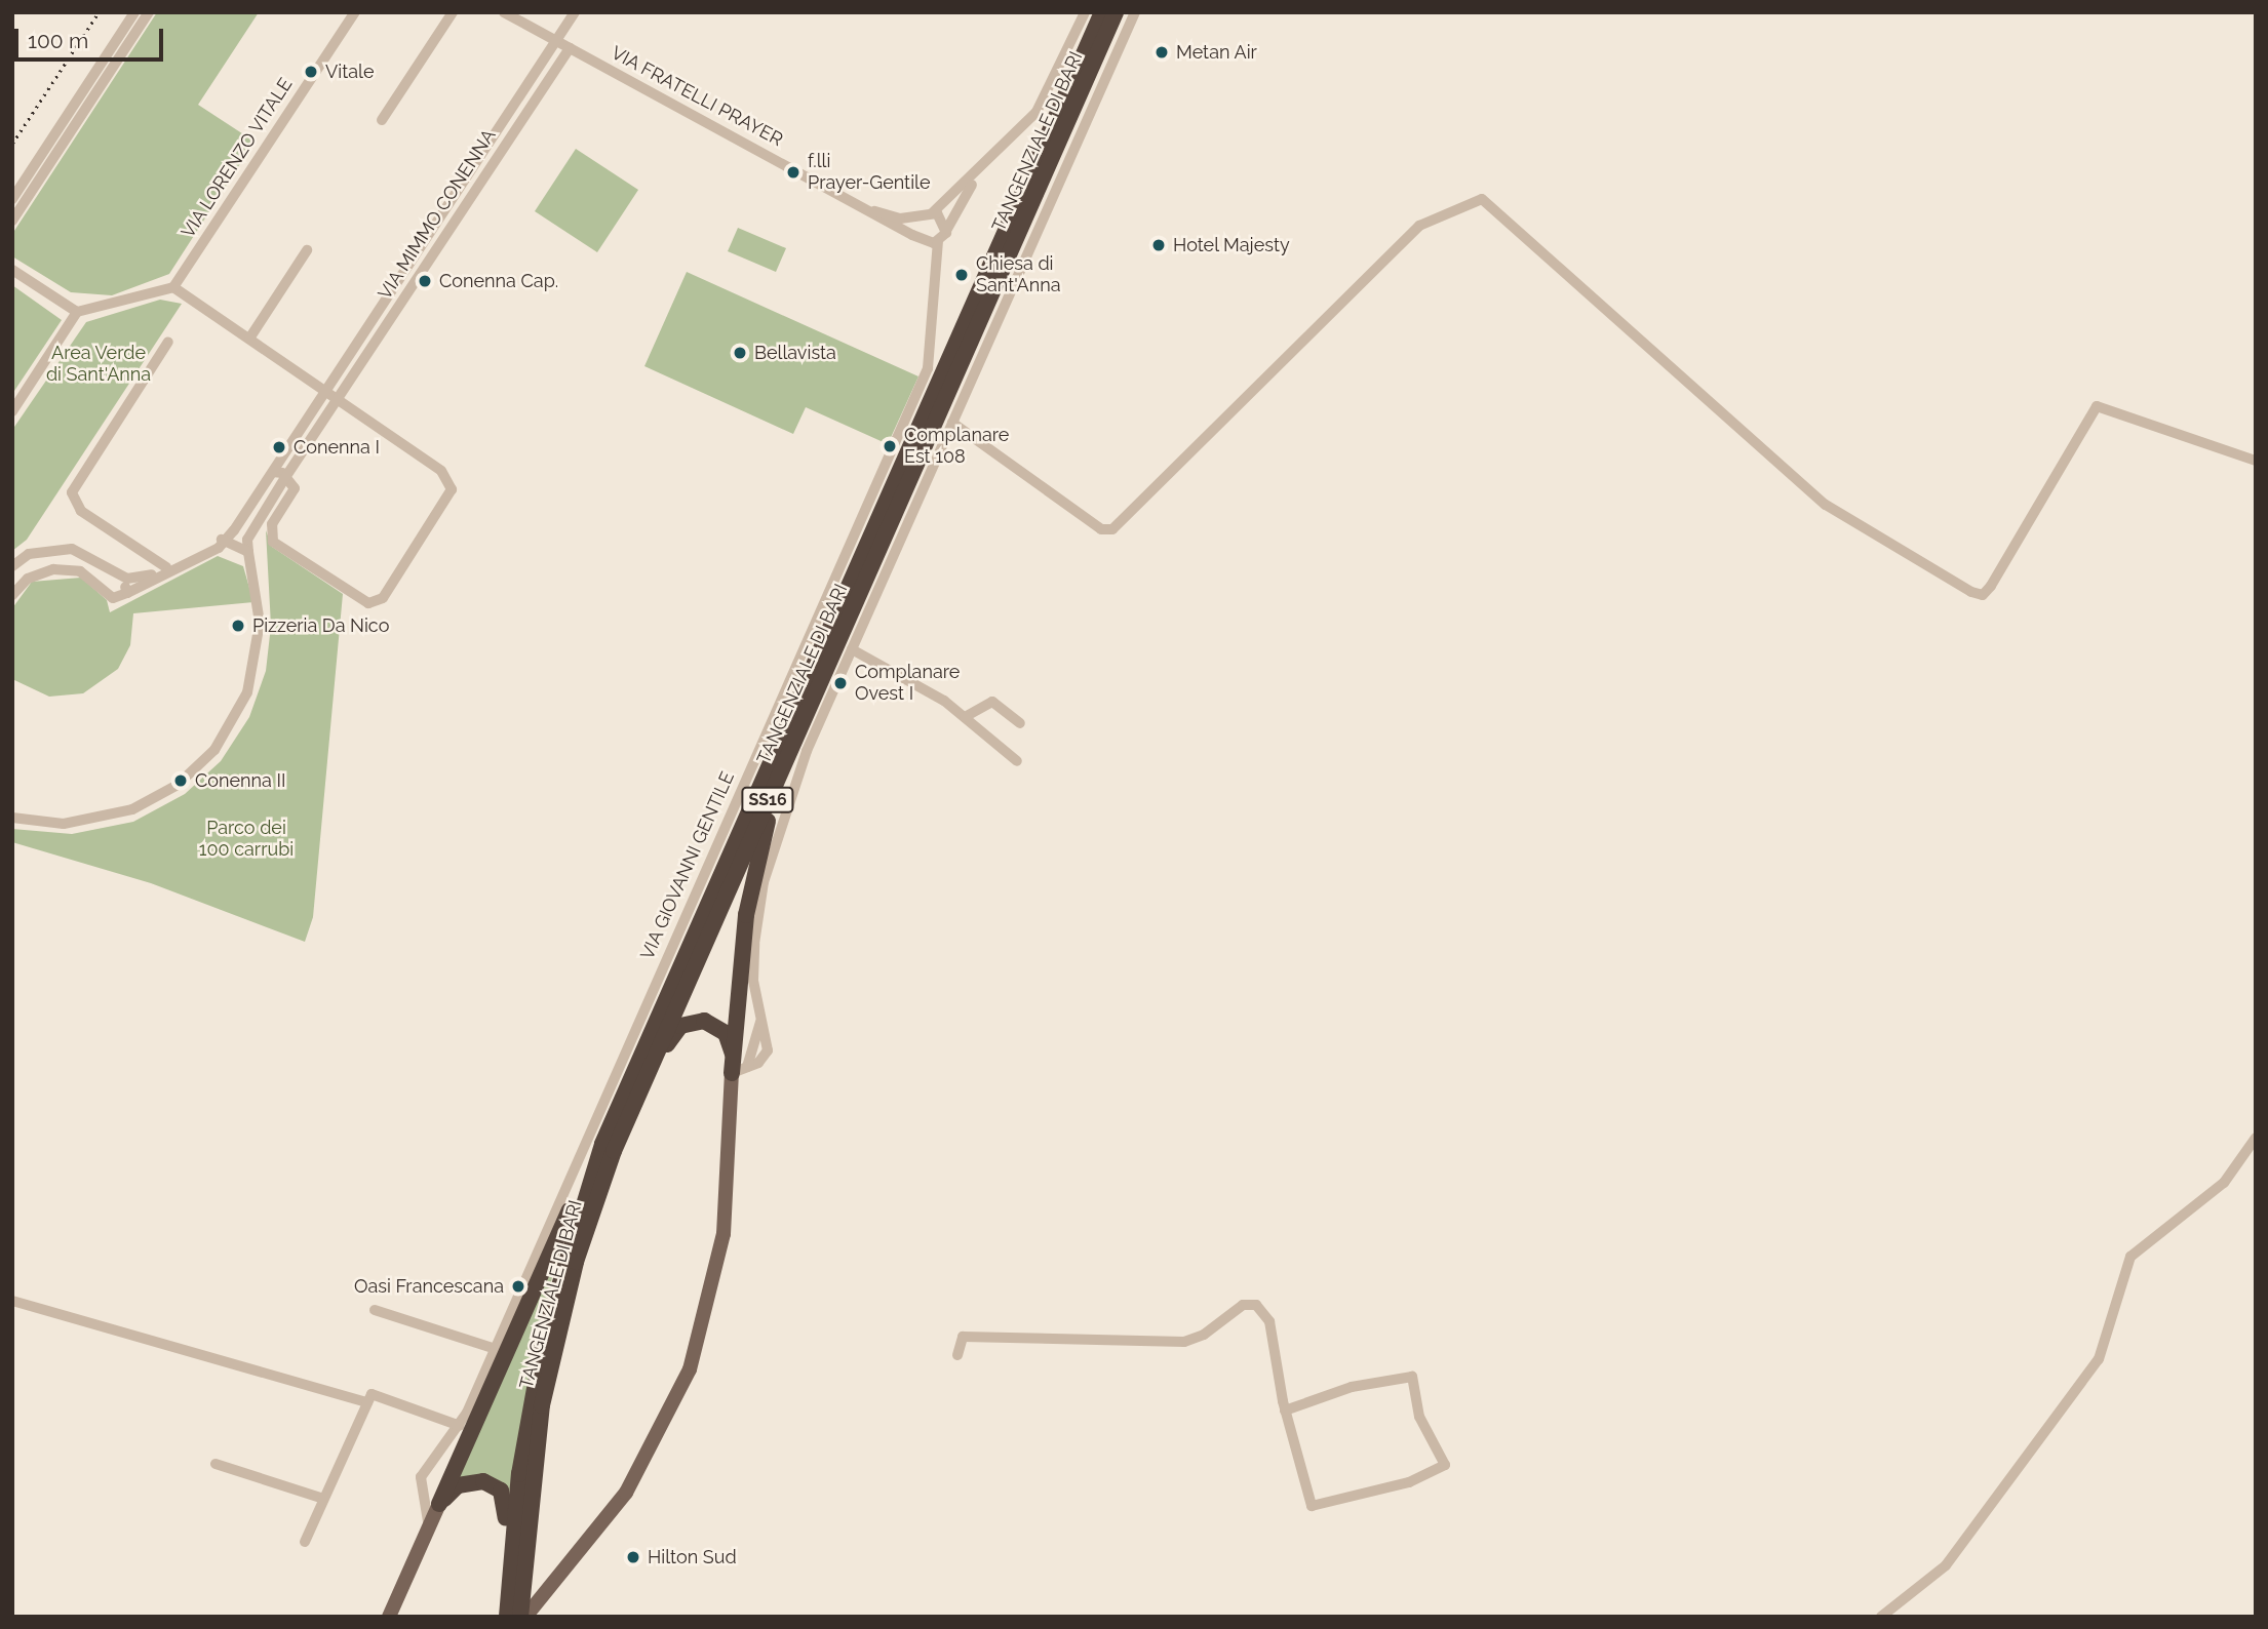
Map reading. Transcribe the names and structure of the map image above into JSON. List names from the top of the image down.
{
  "streets": {
    "highway": ["TANGENZIALE DI BARI", "SS16"],
    "street": [
      "VIA FRATELLI PRAYER",
      "VIA LORENZO VITALE",
      "VIA MIMMO CONENNA",
      "VIA GIOVANNI GENTILE"
    ]
  },
  "crossings": [
    ["VIA FRATELLI PRAYER", "VIA MIMMO CONENNA"],
    ["VIA FRATELLI PRAYER", "VIA GIOVANNI GENTILE"],
    ["TANGENZIALE DI BARI", "SS16"]
  ],
  "parks": ["Area Verde di Sant'Anna", "Parco dei 100 carrubi"],
  "places": [
    "Metan Air",
    "Vitale",
    "f.lli Prayer-Gentile",
    "Hotel Majesty",
    "Chiesa di Sant'Anna",
    "Conenna Cap.",
    "Bellavista",
    "Complanare Est 108",
    "Conenna I",
    "Pizzeria Da Nico",
    "Complanare Ovest I",
    "Conenna II",
    "Oasi Francescana",
    "Hilton Sud"
  ],
  "scale_bar": "100 m"
}
